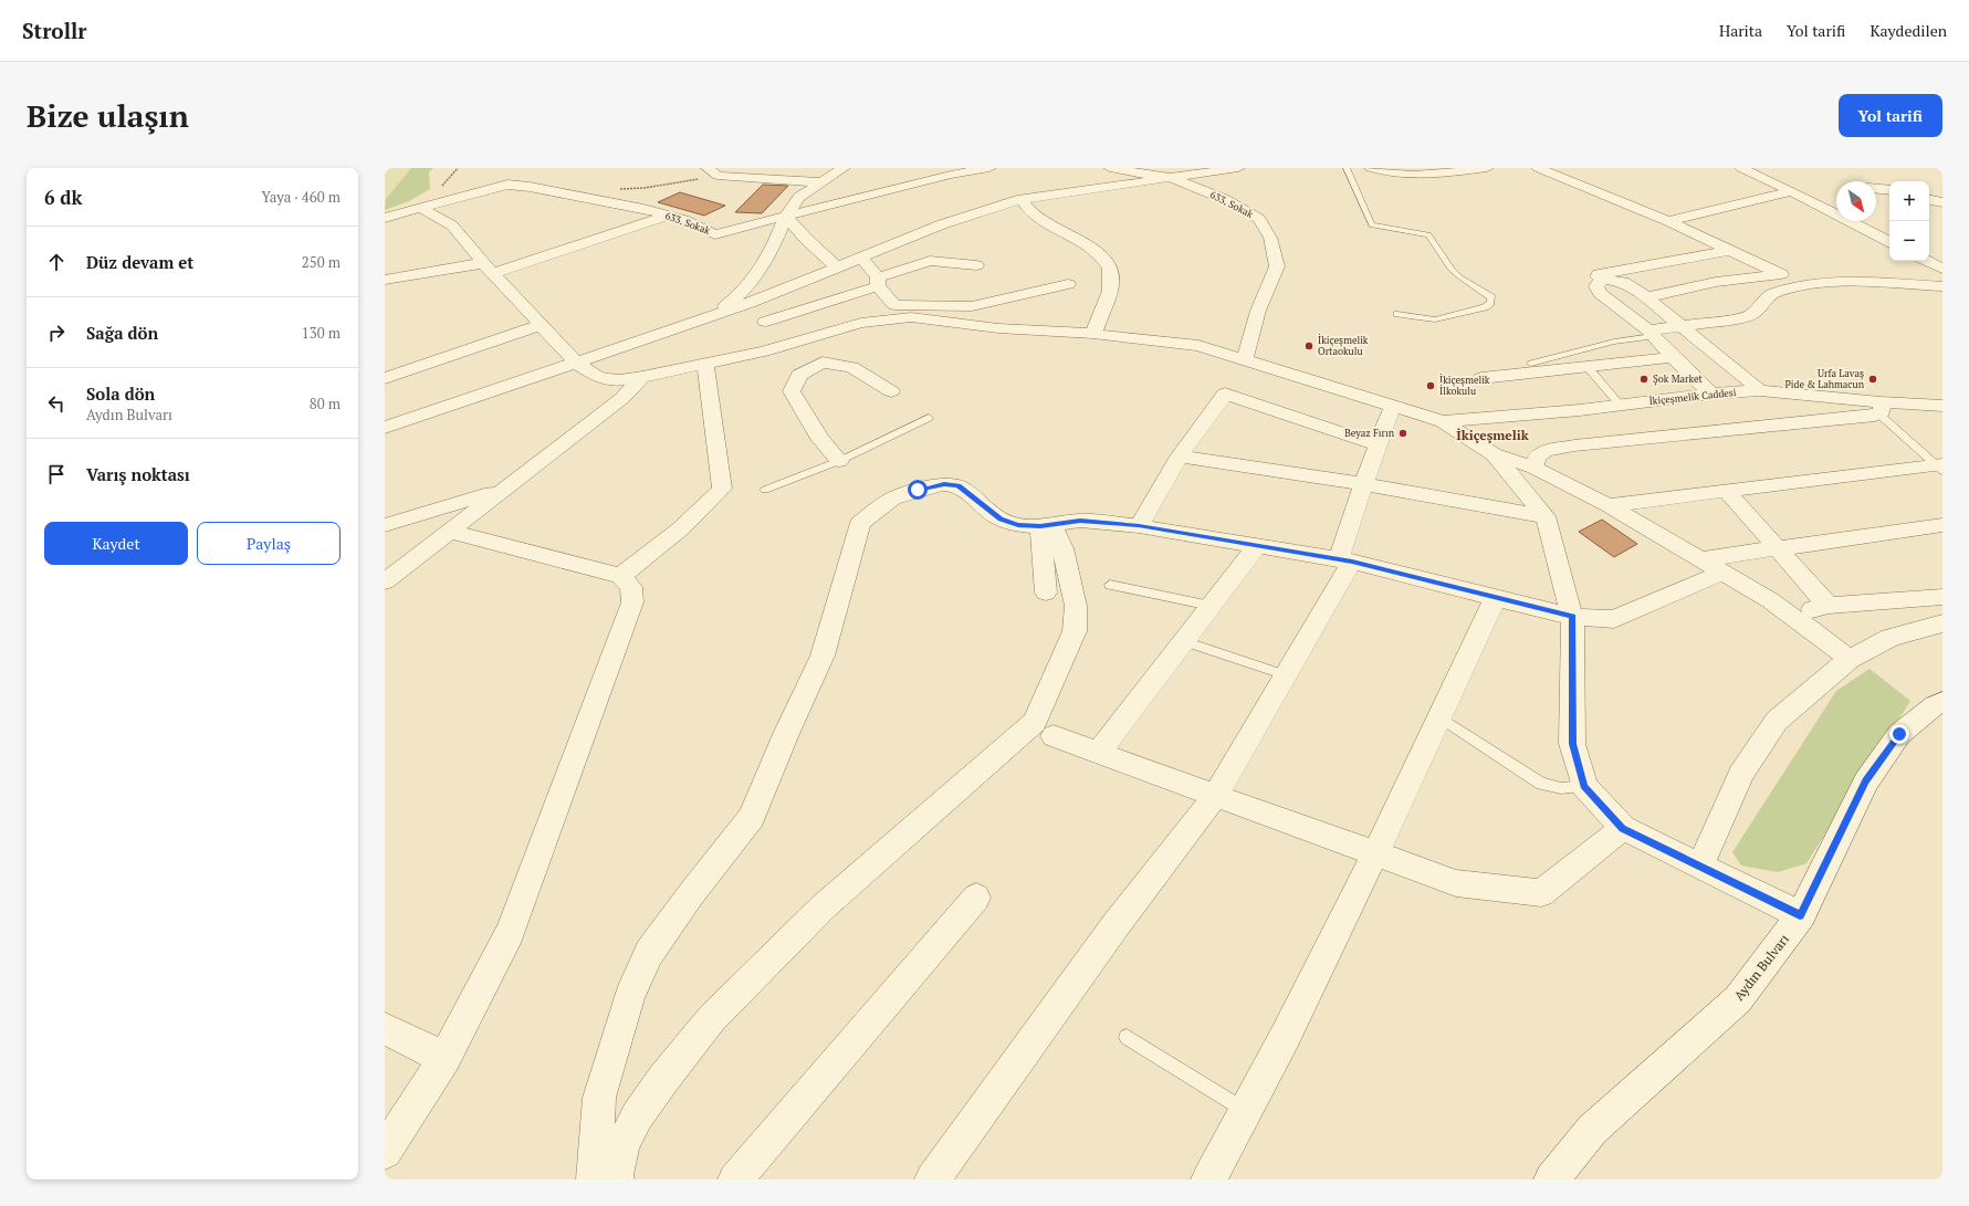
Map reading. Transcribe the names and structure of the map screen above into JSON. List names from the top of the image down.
{
  "streets": {
    "street": ["633. Sokak", "İkiçeşmelik Caddesi", "Aydın Bulvarı"]
  },
  "districts": ["İkiçeşmelik"],
  "places": [
    "İkiçeşmelik Ortaokulu",
    "Şok Market",
    "Urfa Lavaş Pide & Lahmacun",
    "İkiçeşmelik İlkokulu",
    "Beyaz Fırın"
  ],
  "north": "bottom right",
  "page": {
    "header": "Strollr",
    "nav": ["Harita", "Yol tarifi", "Kaydedilen"],
    "buttons": [
      "Yol tarifi",
      ["Kaydet", "Paylaş"]
    ],
    "title": "Bize ulaşın",
    "heading": ["6 dk", "Yaya · 460 m"],
    "map_buttons": ["+", "−"],
    "list": [
      ["Düz devam et", "250 m"],
      ["Sağa dön", "130 m"],
      ["Sola dön", "Aydın Bulvarı", "80 m"],
      "Varış noktası"
    ]
  }
}
